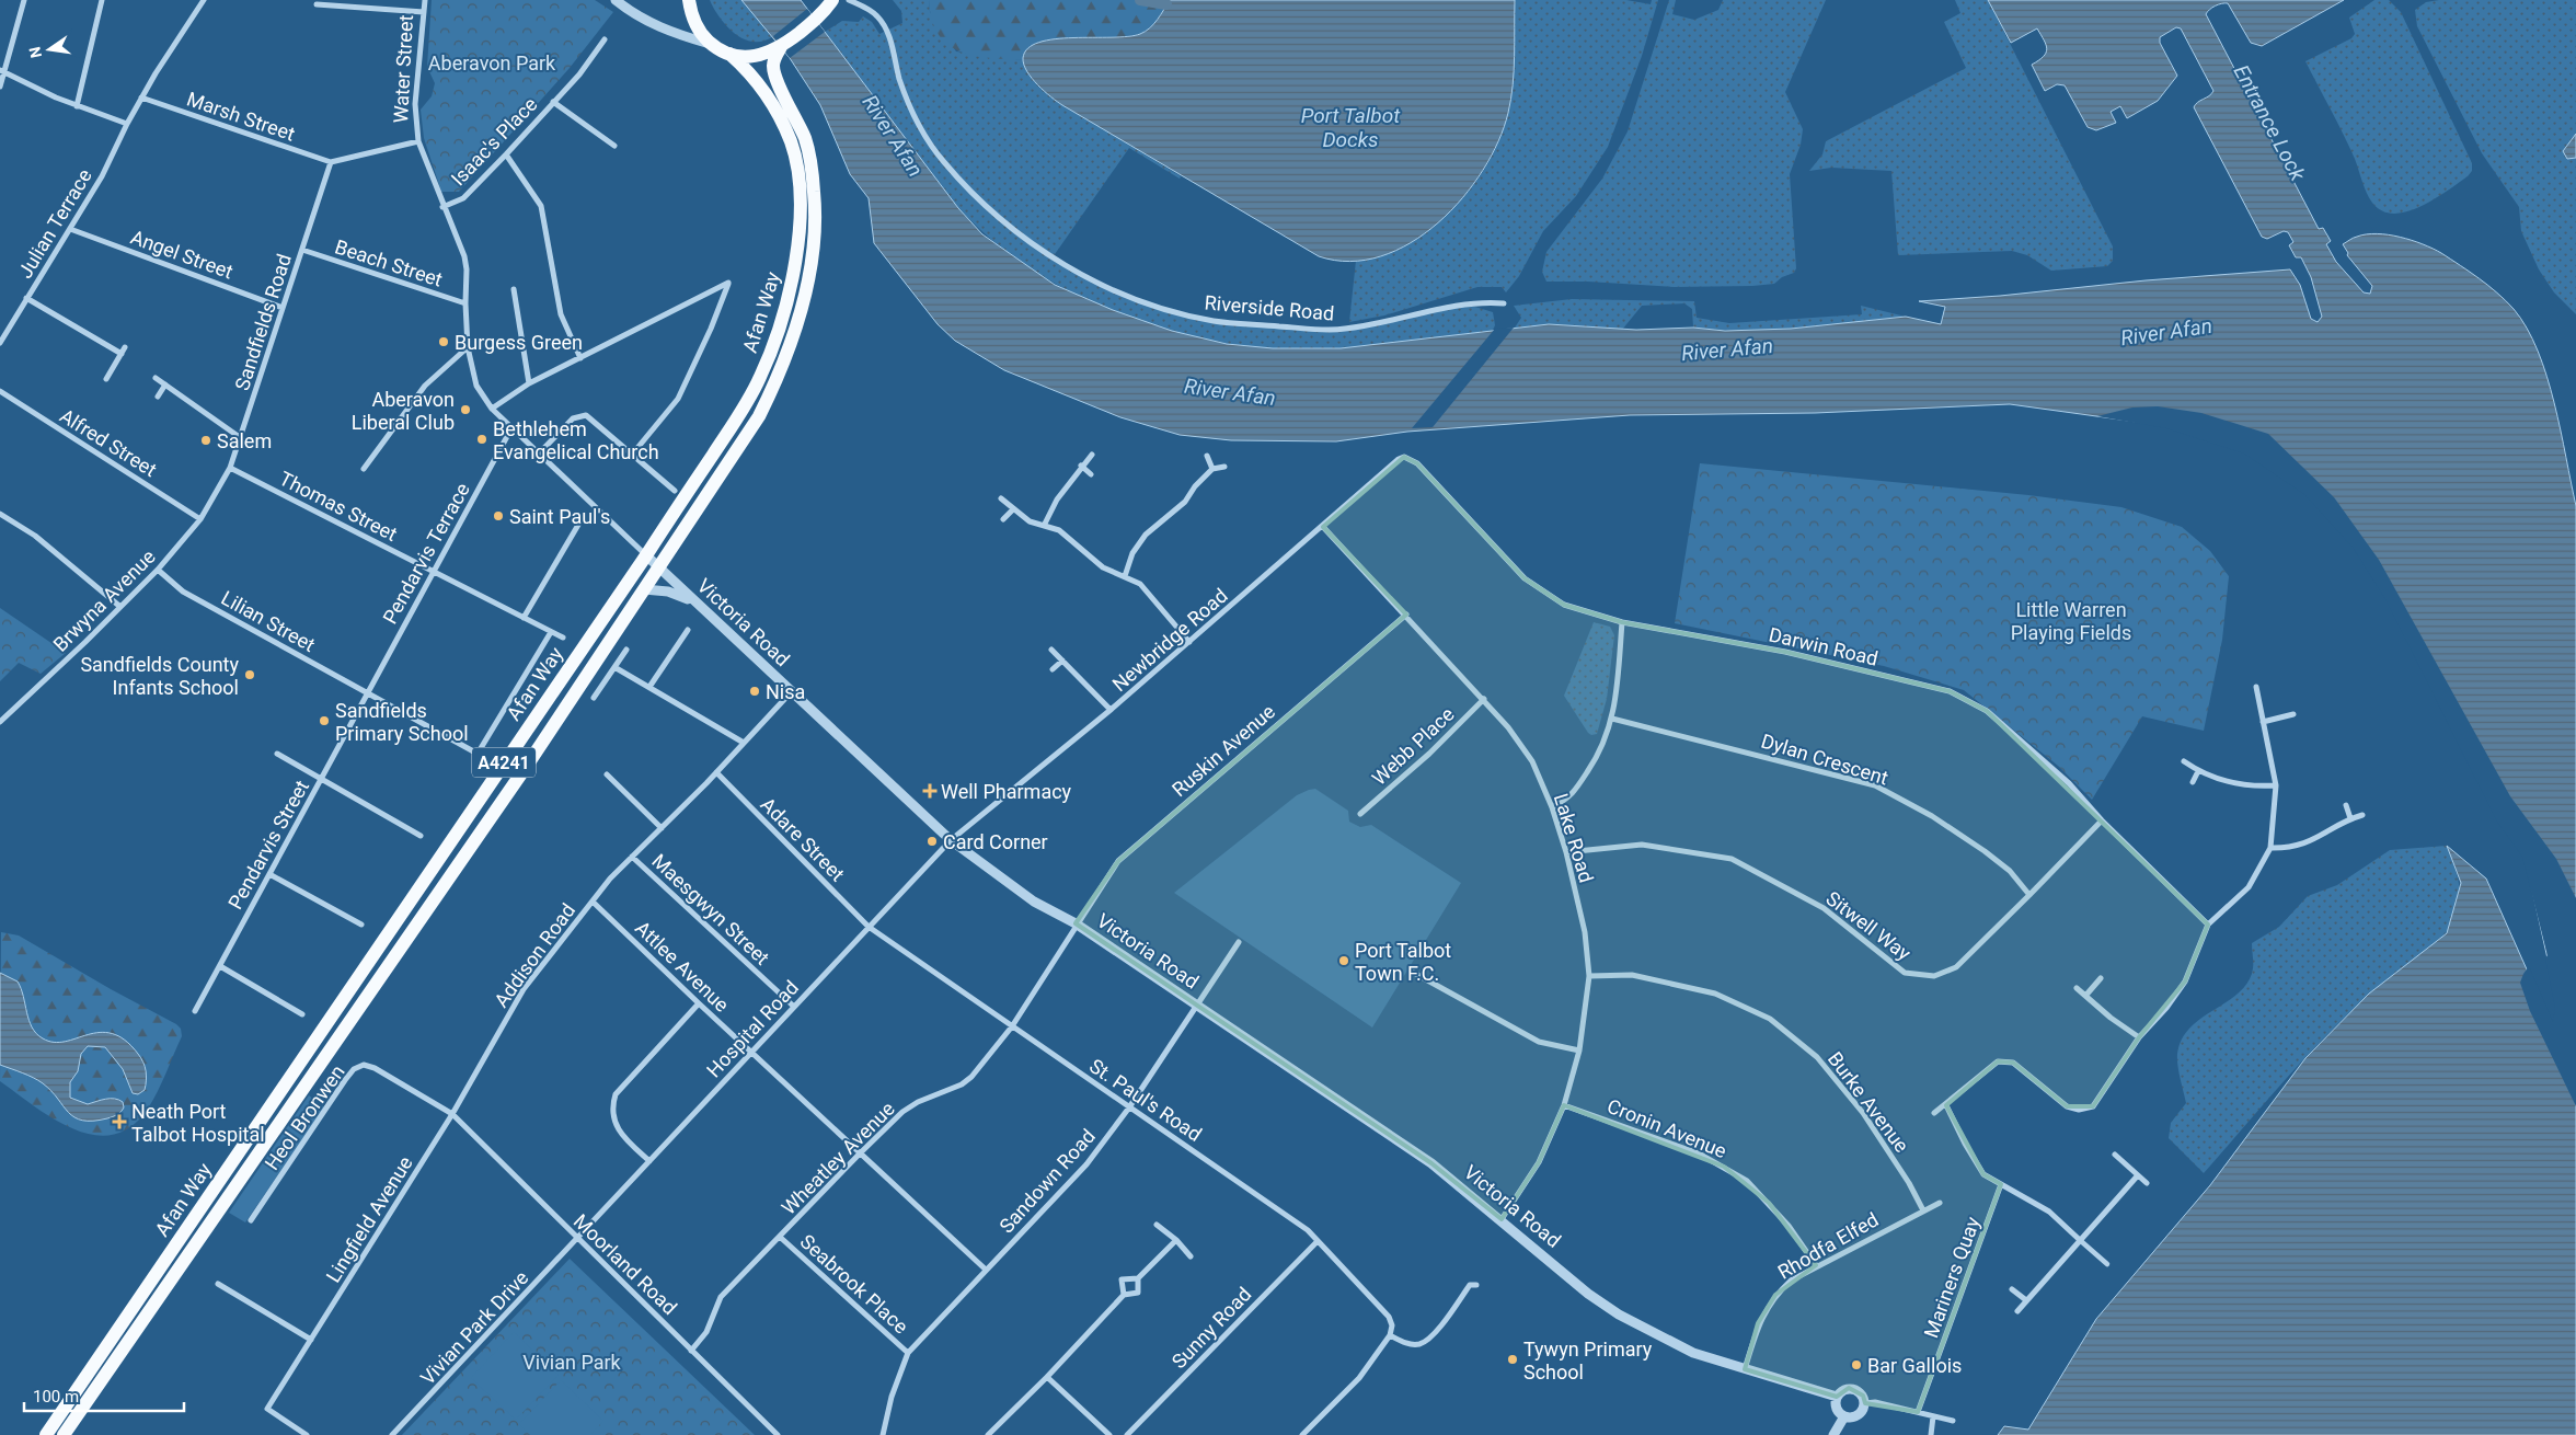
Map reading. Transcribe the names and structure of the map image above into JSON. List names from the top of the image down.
{
  "streets": {
    "main road": ["Afan Way", "A4241"],
    "street": [
      "Water Street",
      "Marsh Street",
      "Isaac's Place",
      "Julian Terrace",
      "Angel Street",
      "Beach Street",
      "Riverside Road",
      "Sandfields Road",
      "Alfred Street",
      "Thomas Street",
      "Pendarvis Terrace",
      "Brwyna Avenue",
      "Lilian Street",
      "Victoria Road",
      "Newbridge Road",
      "Darwin Road",
      "Webb Place",
      "Ruskin Avenue",
      "Dylan Crescent",
      "Lake Road",
      "Adare Street",
      "Pendarvis Street",
      "Maesgwyn Street",
      "Sitwell Way",
      "Addison Road",
      "Attlee Avenue",
      "Hospital Road",
      "St. Paul's Road",
      "Burke Avenue",
      "Heol Bronwen",
      "Cronin Avenue",
      "Wheatley Avenue",
      "Sandown Road",
      "Lingfield Avenue",
      "Rhodfa Elfed",
      "Moorland Road",
      "Mariners Quay",
      "Seabrook Place",
      "Vivian Park Drive",
      "Sunny Road"
    ]
  },
  "crossings": [
    ["Water Street", "Isaac's Place"],
    ["Water Street", "Beach Street"],
    ["Water Street", "Victoria Road"],
    ["Marsh Street", "Julian Terrace"],
    ["Marsh Street", "Sandfields Road"],
    ["Julian Terrace", "Angel Street"],
    ["Angel Street", "Sandfields Road"],
    ["Beach Street", "Sandfields Road"],
    ["Beach Street", "Victoria Road"],
    ["Afan Way", "Victoria Road"],
    ["Afan Way", "A4241"],
    ["Sandfields Road", "Thomas Street"],
    ["Sandfields Road", "Brwyna Avenue"],
    ["Alfred Street", "Brwyna Avenue"],
    ["Thomas Street", "Pendarvis Terrace"],
    ["Thomas Street", "Lilian Street"],
    ["Pendarvis Terrace", "Lilian Street"],
    ["Pendarvis Terrace", "Victoria Road"],
    ["Pendarvis Terrace", "Pendarvis Street"],
    ["Brwyna Avenue", "Lilian Street"],
    ["Lilian Street", "Pendarvis Street"],
    ["Victoria Road", "Newbridge Road"],
    ["Victoria Road", "Ruskin Avenue"],
    ["Victoria Road", "Lake Road"],
    ["Victoria Road", "Addison Road"],
    ["Victoria Road", "Hospital Road"],
    ["Victoria Road", "Wheatley Avenue"],
    ["Victoria Road", "Sandown Road"],
    ["Victoria Road", "Rhodfa Elfed"],
    ["Victoria Road", "Mariners Quay"],
    ["Newbridge Road", "Darwin Road"],
    ["Newbridge Road", "Lake Road"],
    ["Newbridge Road", "Hospital Road"],
    ["Darwin Road", "Sitwell Way"],
    ["Webb Place", "Lake Road"],
    ["Ruskin Avenue", "Lake Road"],
    ["Ruskin Avenue", "Wheatley Avenue"],
    ["Dylan Crescent", "Sitwell Way"],
    ["Lake Road", "Sitwell Way"],
    ["Lake Road", "Burke Avenue"],
    ["Lake Road", "Cronin Avenue"],
    ["Adare Street", "Addison Road"],
    ["Adare Street", "Hospital Road"],
    ["Adare Street", "St. Paul's Road"],
    ["Maesgwyn Street", "Addison Road"],
    ["Maesgwyn Street", "Hospital Road"],
    ["Addison Road", "Attlee Avenue"],
    ["Addison Road", "Heol Bronwen"],
    ["Addison Road", "Lingfield Avenue"],
    ["Addison Road", "Moorland Road"],
    ["Attlee Avenue", "Hospital Road"],
    ["Attlee Avenue", "Wheatley Avenue"],
    ["Attlee Avenue", "Sandown Road"],
    ["Hospital Road", "St. Paul's Road"],
    ["Hospital Road", "Moorland Road"],
    ["Hospital Road", "Vivian Park Drive"],
    ["St. Paul's Road", "Wheatley Avenue"],
    ["St. Paul's Road", "Sandown Road"],
    ["St. Paul's Road", "Sunny Road"],
    ["Burke Avenue", "Rhodfa Elfed"],
    ["Heol Bronwen", "Lingfield Avenue"],
    ["Heol Bronwen", "Moorland Road"],
    ["Cronin Avenue", "Rhodfa Elfed"],
    ["Wheatley Avenue", "Moorland Road"],
    ["Wheatley Avenue", "Seabrook Place"],
    ["Sandown Road", "Seabrook Place"],
    ["Lingfield Avenue", "Moorland Road"],
    ["Moorland Road", "Vivian Park Drive"]
  ],
  "water": ["Port Talbot Docks", "Entrance Lock", "River Afan"],
  "parks": ["Aberavon Park", "Little Warren Playing Fields", "Vivian Park"],
  "places": {
    "other": [
      "Burgess Green",
      "Aberavon Liberal Club",
      "Bethlehem Evangelical Church",
      "Salem",
      "Saint Paul's",
      "Sandfields County Infants School",
      "Nisa",
      "Sandfields Primary School",
      "Card Corner",
      "Port Talbot Town F.C.",
      "Tywyn Primary School",
      "Bar Gallois"
    ],
    "health": ["Well Pharmacy", "Neath Port Talbot Hospital"]
  },
  "scale_bar": "100 m",
  "north": "left"
}
